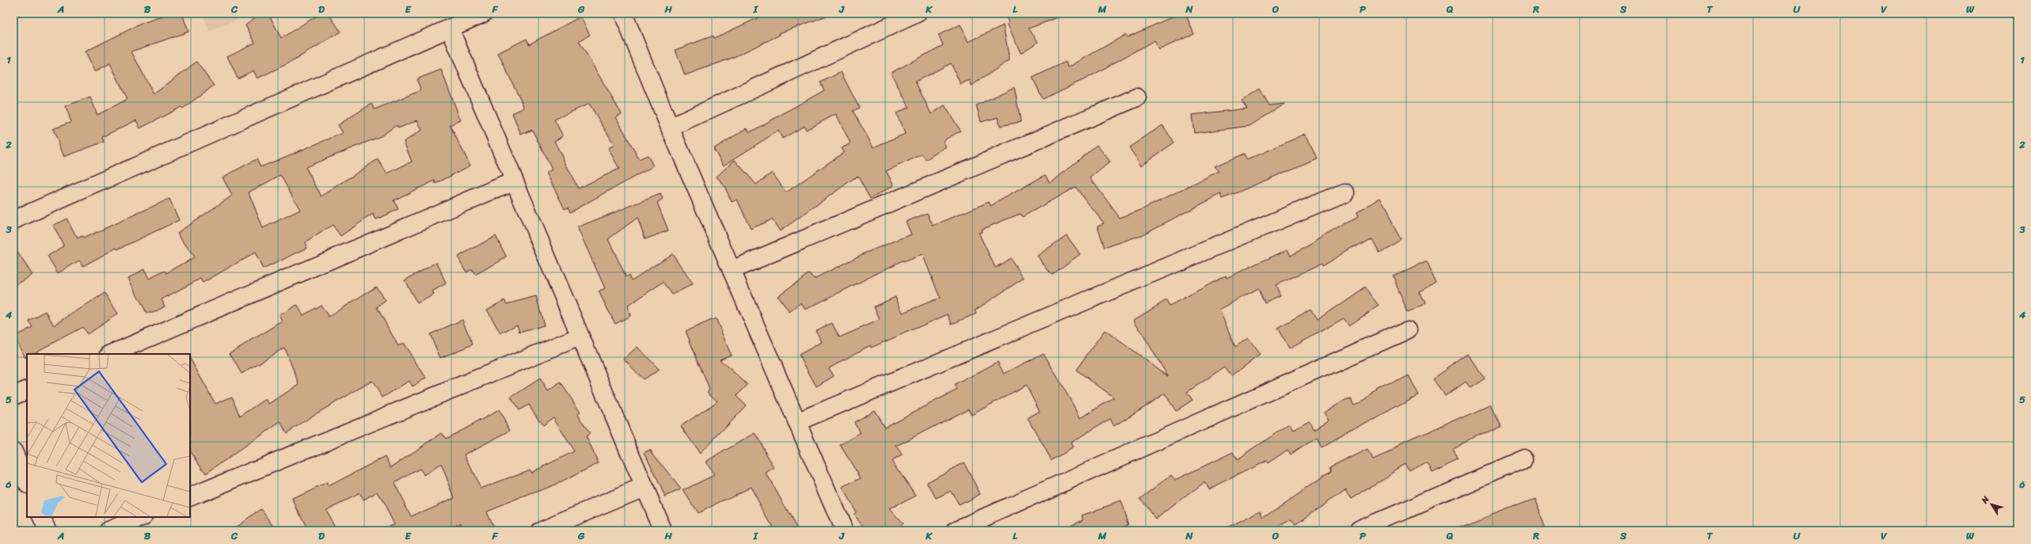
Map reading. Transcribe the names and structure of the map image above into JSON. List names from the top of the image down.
{
  "north": "top left",
  "grid": {
    "columns": [
      "A",
      "B",
      "C",
      "D",
      "E",
      "F",
      "G",
      "H",
      "I",
      "J",
      "K",
      "L",
      "M",
      "N",
      "O",
      "P",
      "Q",
      "R",
      "S",
      "T",
      "U",
      "V",
      "W"
    ],
    "rows": [
      "1",
      "2",
      "3",
      "4",
      "5",
      "6"
    ]
  }
}
